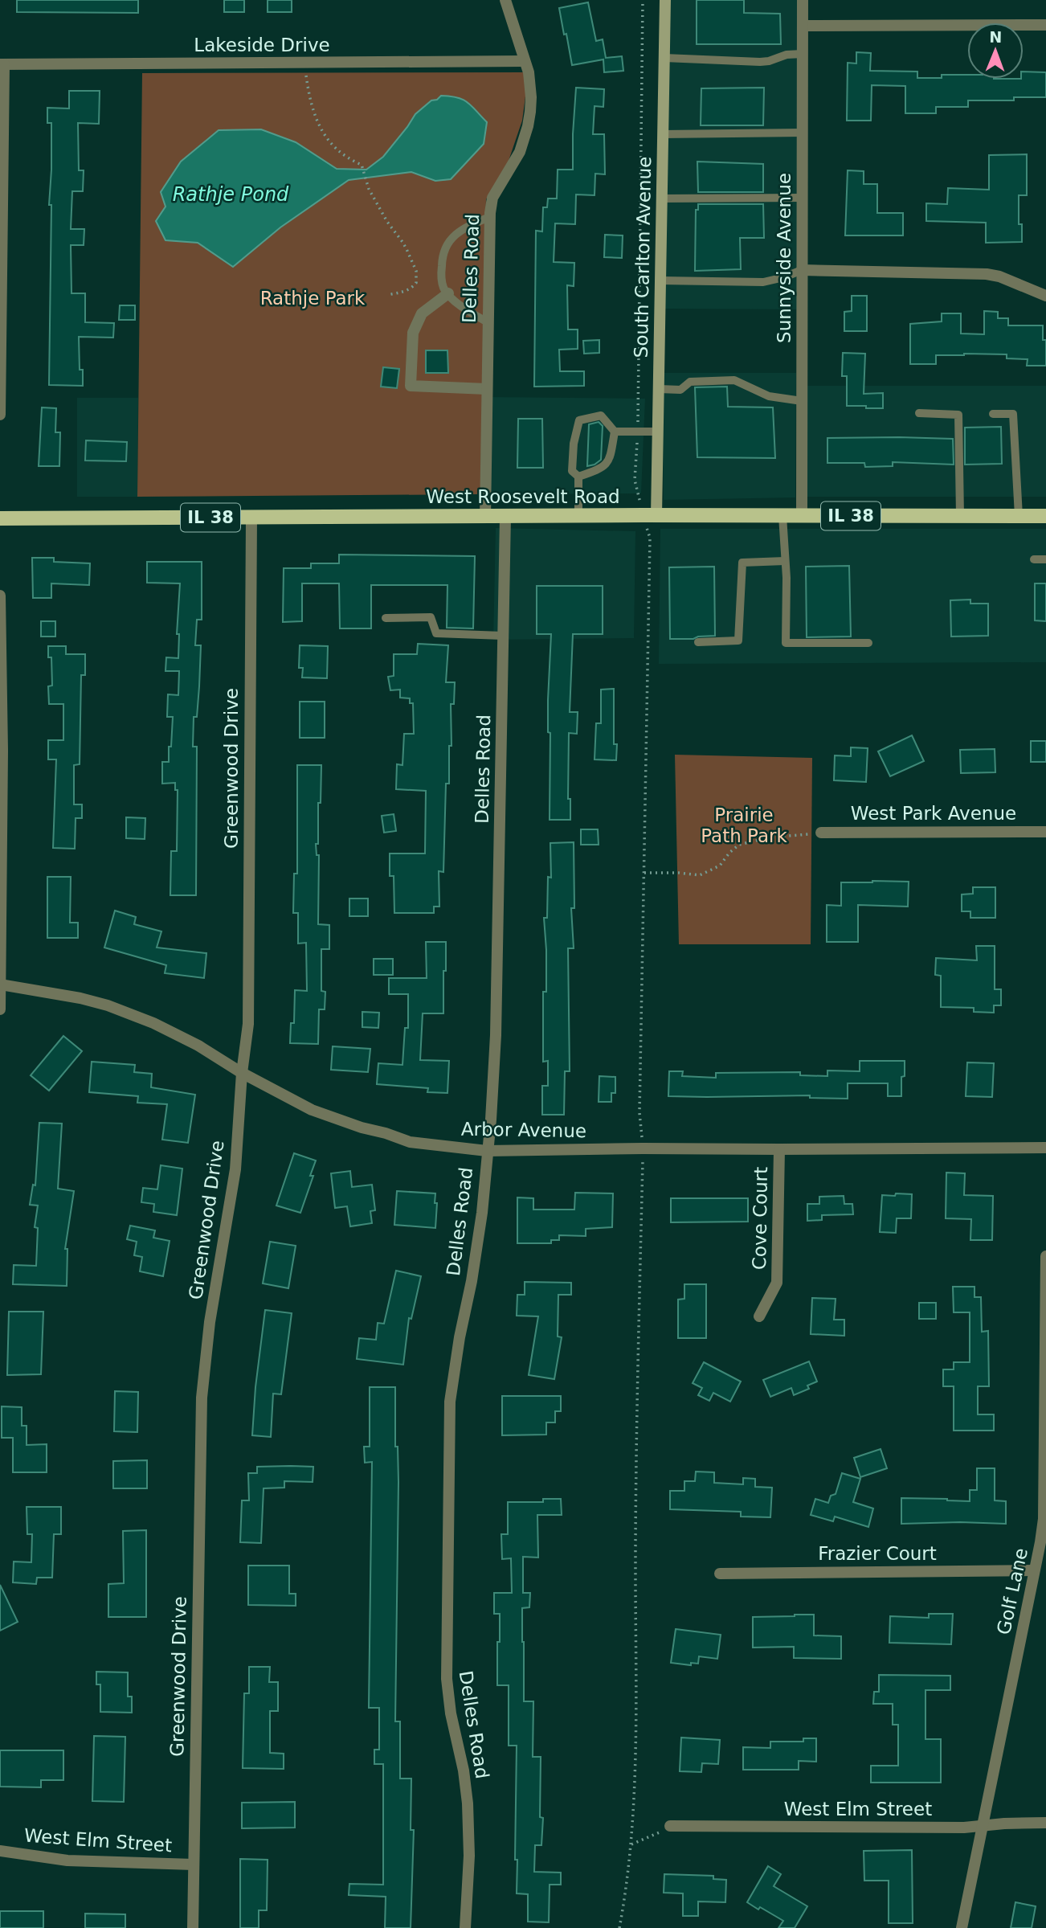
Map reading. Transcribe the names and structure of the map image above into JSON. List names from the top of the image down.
{
  "streets": {
    "main road": ["West Roosevelt Road", "IL 38"],
    "street": [
      "Lakeside Drive",
      "South Carlton Avenue",
      "Sunnyside Avenue",
      "Delles Road",
      "Greenwood Drive",
      "West Park Avenue",
      "Arbor Avenue",
      "Cove Court",
      "Frazier Court",
      "Golf Lane",
      "West Elm Street"
    ]
  },
  "crossings": [
    ["Lakeside Drive", "Delles Road"],
    ["South Carlton Avenue", "West Roosevelt Road"],
    ["Sunnyside Avenue", "West Roosevelt Road"],
    ["Delles Road", "West Roosevelt Road"],
    ["Delles Road", "Arbor Avenue"],
    ["West Roosevelt Road", "Greenwood Drive"],
    ["Greenwood Drive", "Arbor Avenue"],
    ["Greenwood Drive", "West Elm Street"],
    ["Arbor Avenue", "Cove Court"],
    ["Frazier Court", "Golf Lane"],
    ["Golf Lane", "West Elm Street"]
  ],
  "water": ["Rathje Pond"],
  "parks": ["Rathje Park", "Prairie Path Park"],
  "north": "top"
}
